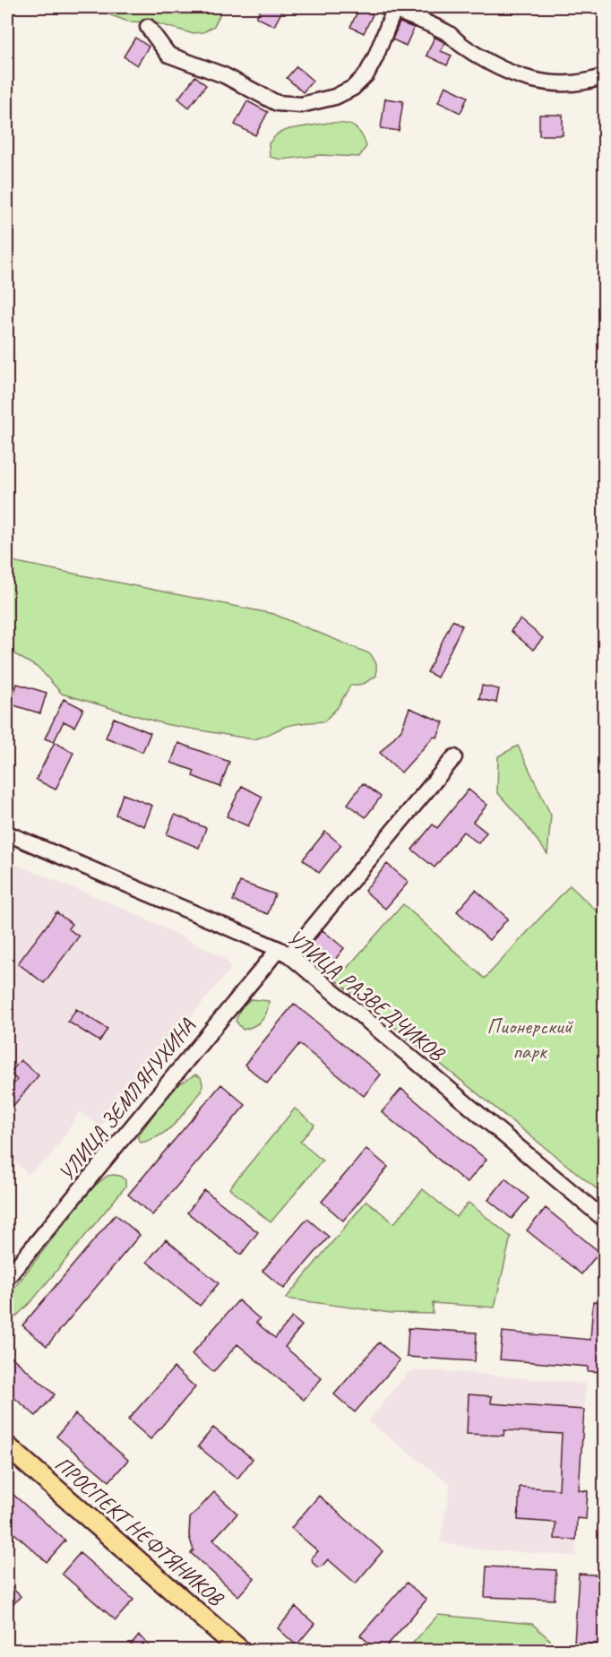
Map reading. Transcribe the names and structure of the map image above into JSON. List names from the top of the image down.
{
  "streets": {
    "main road": ["ПРОСПЕКТ НЕФТЯНИКОВ"],
    "street": ["УЛИЦА РАЗВЕДЧИКОВ", "УЛИЦА ЗЕМЛЯНУХИНА"]
  },
  "crossings": [
    ["УЛИЦА РАЗВЕДЧИКОВ", "УЛИЦА ЗЕМЛЯНУХИНА"]
  ],
  "parks": ["Пионерский парк"]
}
